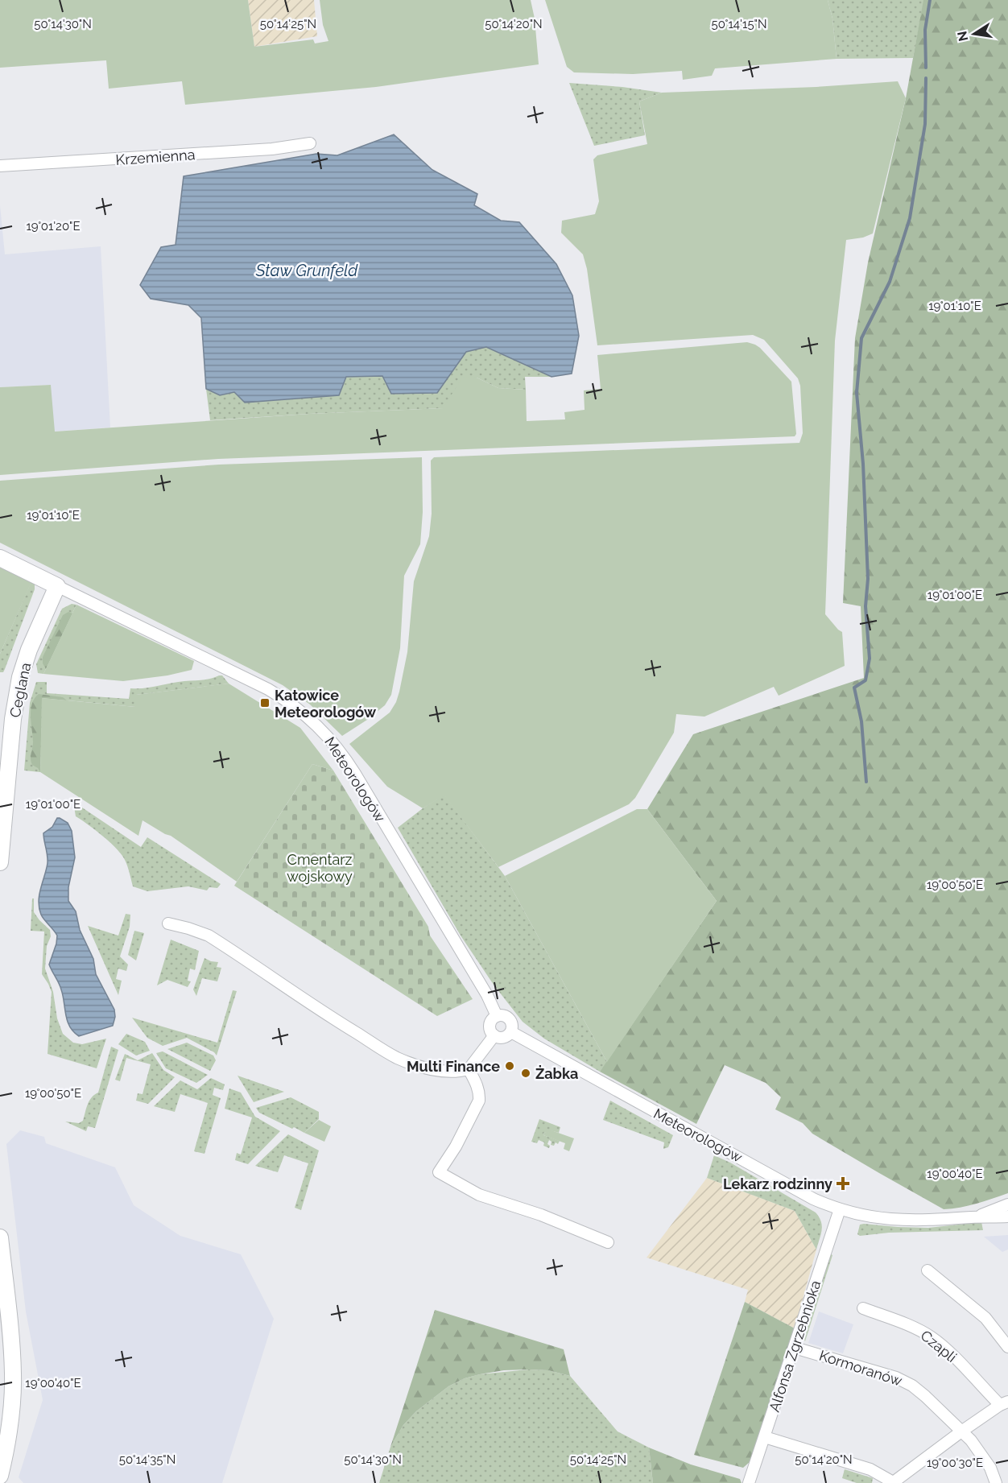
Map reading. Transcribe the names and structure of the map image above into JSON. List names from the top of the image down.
{
  "streets": {
    "street": [
      "Krzemienna",
      "Ceglana",
      "Meteorologów",
      "Alfonsa Zgrzebnioka",
      "Czapli",
      "Kormoranów"
    ]
  },
  "crossings": [
    ["Ceglana", "Meteorologów"],
    ["Meteorologów", "Alfonsa Zgrzebnioka"],
    ["Alfonsa Zgrzebnioka", "Kormoranów"]
  ],
  "water": ["Staw Grunfeld"],
  "parks": ["Cmentarz wojskowy"],
  "places": {
    "transit": ["Katowice Meteorologów"],
    "other": ["Multi Finance", "Żabka"],
    "health": ["Lekarz rodzinny"]
  },
  "north": "left",
  "coordinates": [
    "50°14'30\"N",
    "50°14'25\"N",
    "50°14'20\"N",
    "50°14'15\"N",
    "19°01'20\"E",
    "19°01'10\"E",
    "19°01'00\"E",
    "19°00'50\"E",
    "19°00'40\"E",
    "50°14'35\"N",
    "19°00'30\"E"
  ]
}
